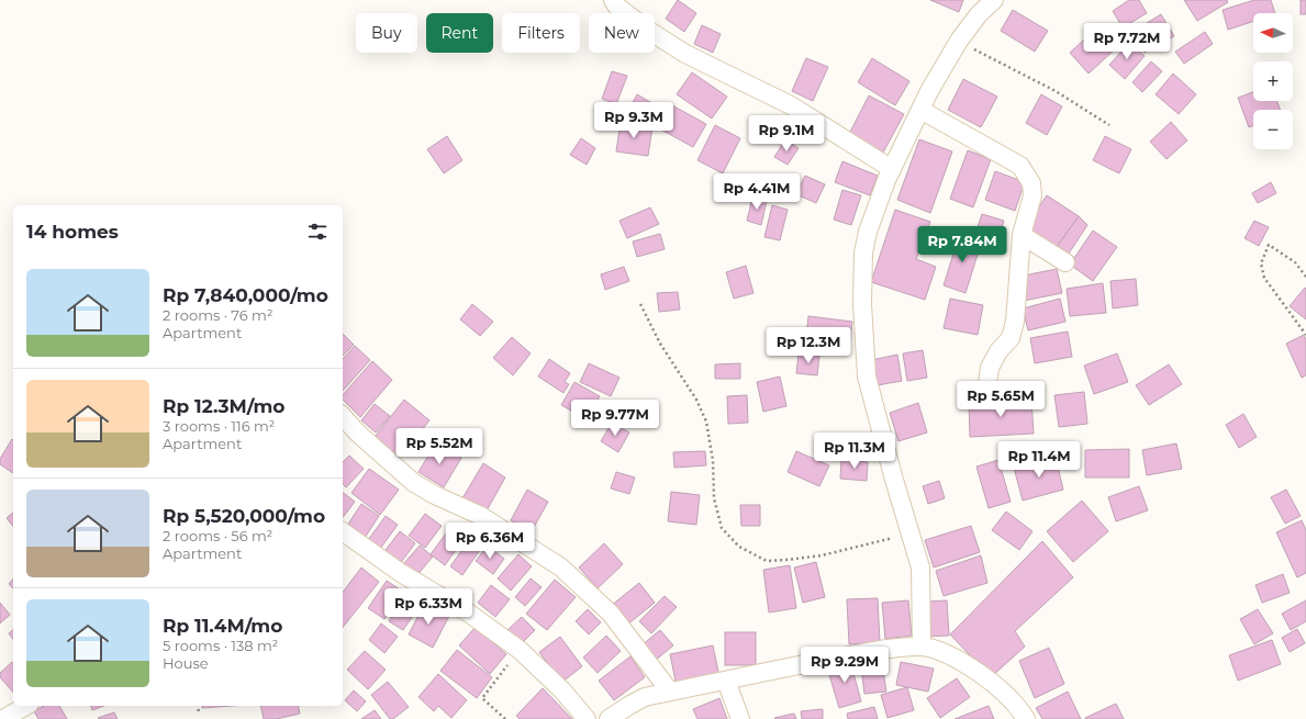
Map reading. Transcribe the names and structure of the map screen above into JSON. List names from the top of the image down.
{
  "north": "left",
  "page": {
    "map_buttons": ["+", "−"],
    "chip": [
      "Buy",
      "Rent",
      "Filters",
      "New"
    ],
    "price": [
      "Rp 7.72M",
      "Rp 9.3M",
      "Rp 9.1M",
      "Rp 4.41M",
      "Rp 7.84M",
      "Rp 12.3M",
      "Rp 5.65M",
      "Rp 9.77M",
      "Rp 5.52M",
      "Rp 11.3M",
      "Rp 11.4M",
      "Rp 6.36M",
      "Rp 6.33M",
      "Rp 9.29M"
    ],
    "heading": "14 homes",
    "list": [
      {
        "name": "Rp 7,840,000/mo",
        "note": "2 rooms · 76 m² · Apartment"
      },
      {
        "name": "Rp 12.3M/mo",
        "note": "3 rooms · 116 m² · Apartment"
      },
      {
        "name": "Rp 5,520,000/mo",
        "note": "2 rooms · 56 m² · Apartment"
      },
      {
        "name": "Rp 11.4M/mo",
        "note": "5 rooms · 138 m² · House"
      }
    ]
  }
}
